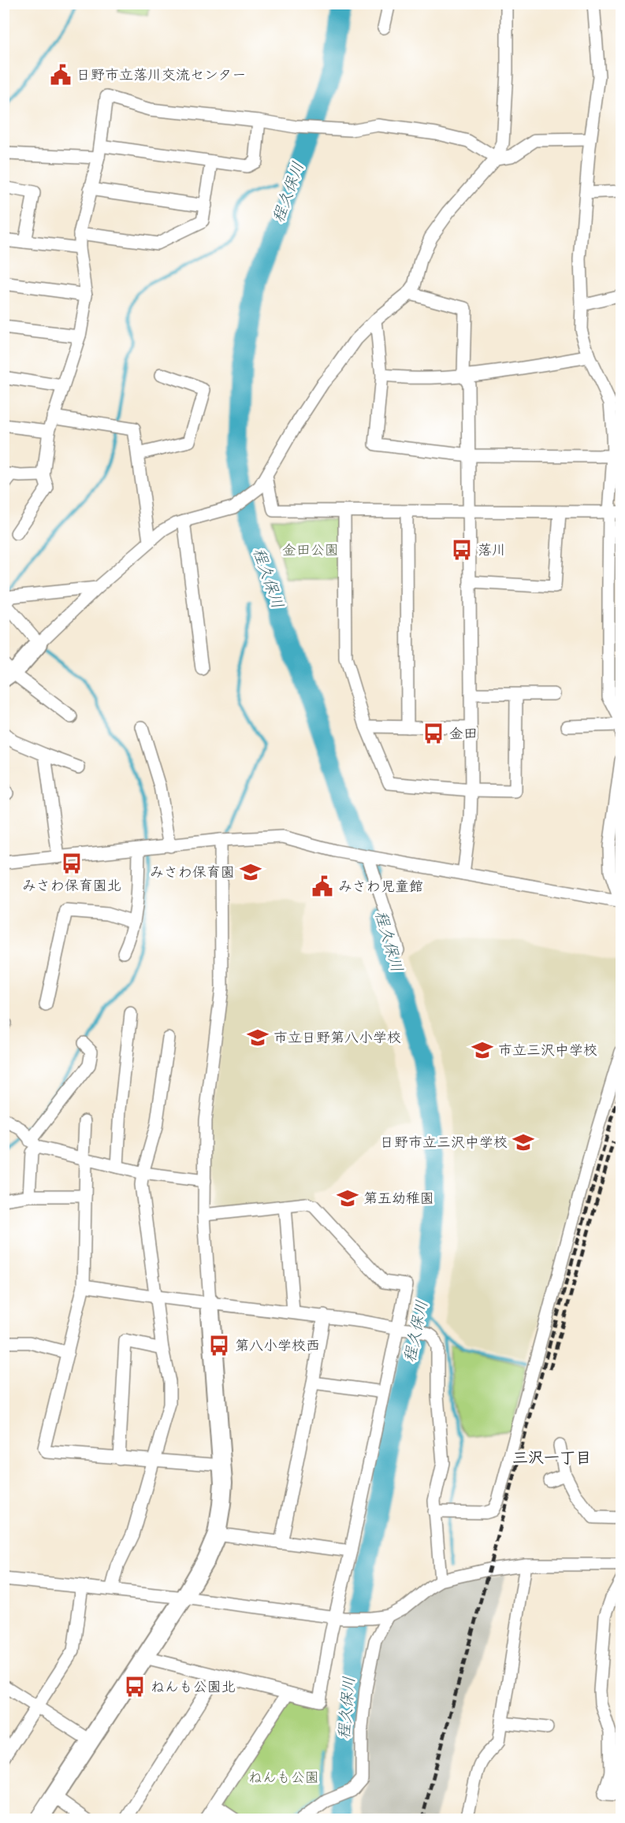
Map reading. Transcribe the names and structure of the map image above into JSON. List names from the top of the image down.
{
  "districts": ["三沢一丁目"],
  "water": ["程久保川"],
  "parks": ["金田公園", "ねんも公園"],
  "places": {
    "public building": ["日野市立落川交流センター", "みさわ児童館"],
    "bus stop": [
      "落川",
      "金田",
      "みさわ保育園北",
      "第八小学校西",
      "ねんも公園北"
    ],
    "school or university": [
      "みさわ保育園",
      "市立日野第八小学校",
      "市立三沢中学校",
      "日野市立三沢中学校",
      "第五幼稚園"
    ]
  }
}
